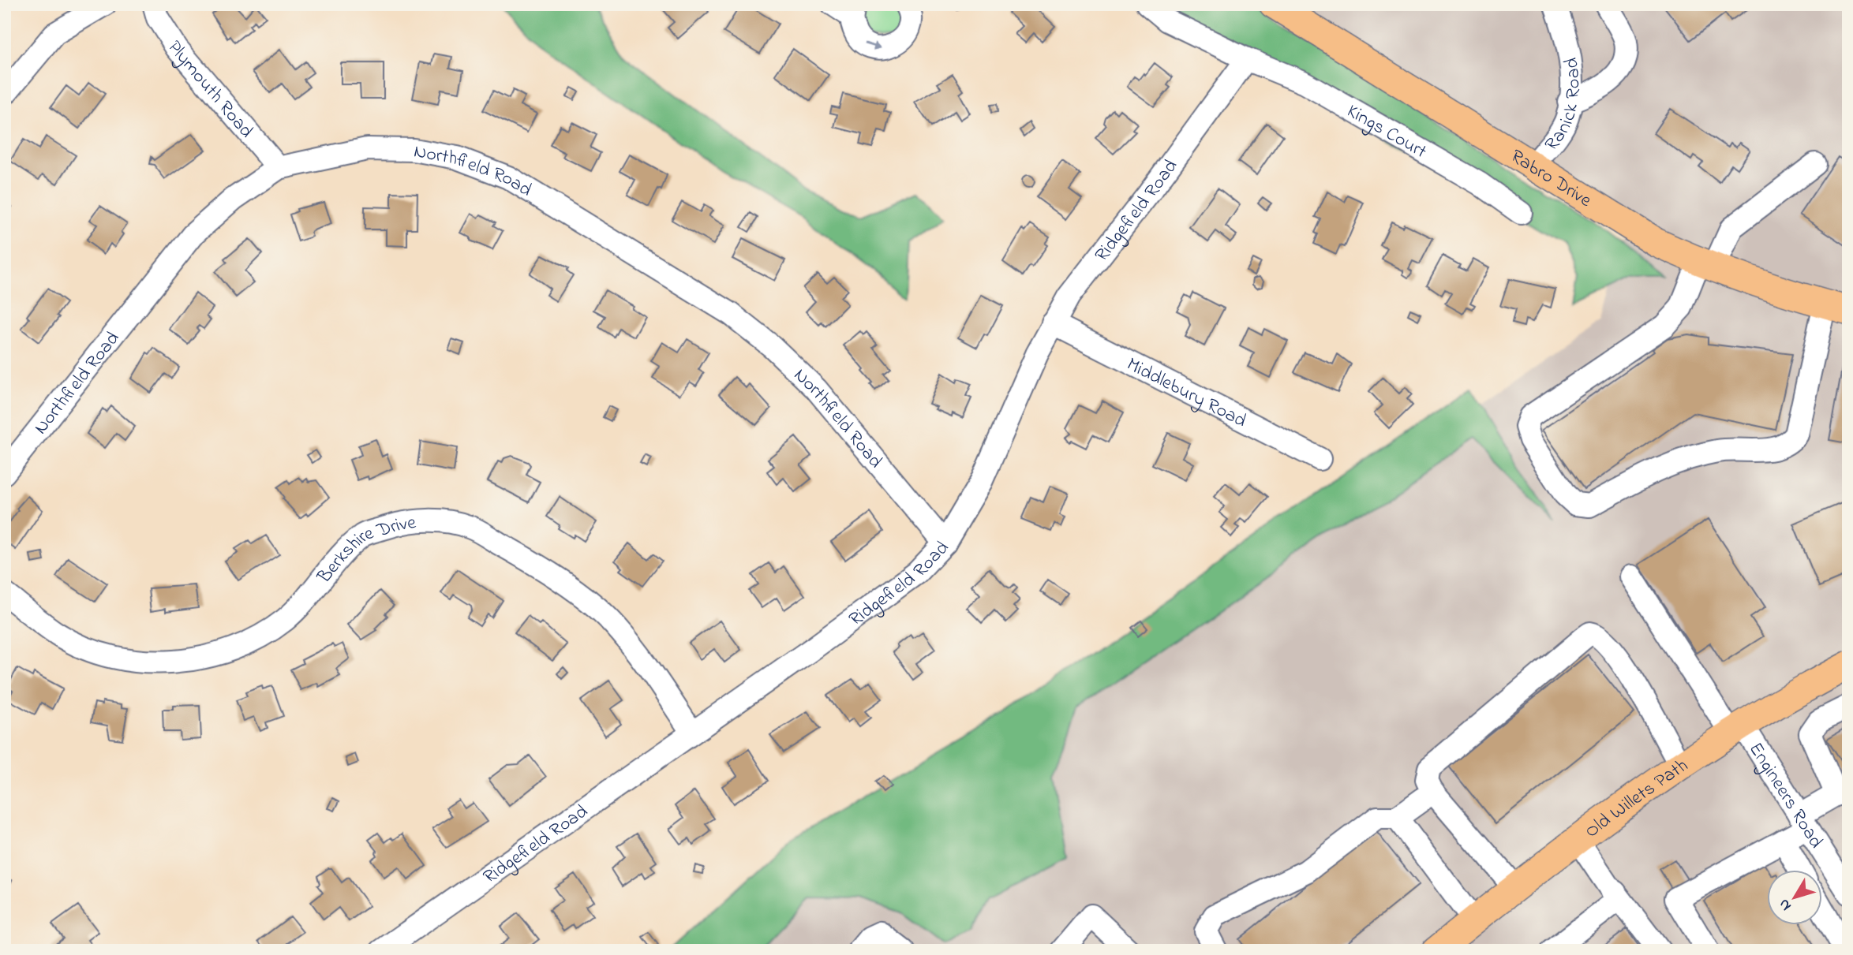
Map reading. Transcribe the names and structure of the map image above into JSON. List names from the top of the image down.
{
  "streets": {
    "main road": ["Rabro Drive", "Old Willets Path"],
    "street": [
      "Plymouth Road",
      "Ranick Road",
      "Kings Court",
      "Northfield Road",
      "Ridgefield Road",
      "Middlebury Road",
      "Berkshire Drive",
      "Engineers Road"
    ]
  },
  "crossings": [
    ["Plymouth Road", "Northfield Road"],
    ["Ranick Road", "Rabro Drive"],
    ["Kings Court", "Ridgefield Road"],
    ["Northfield Road", "Ridgefield Road"],
    ["Ridgefield Road", "Middlebury Road"],
    ["Ridgefield Road", "Berkshire Drive"],
    ["Engineers Road", "Old Willets Path"]
  ],
  "north": "bottom left"
}
